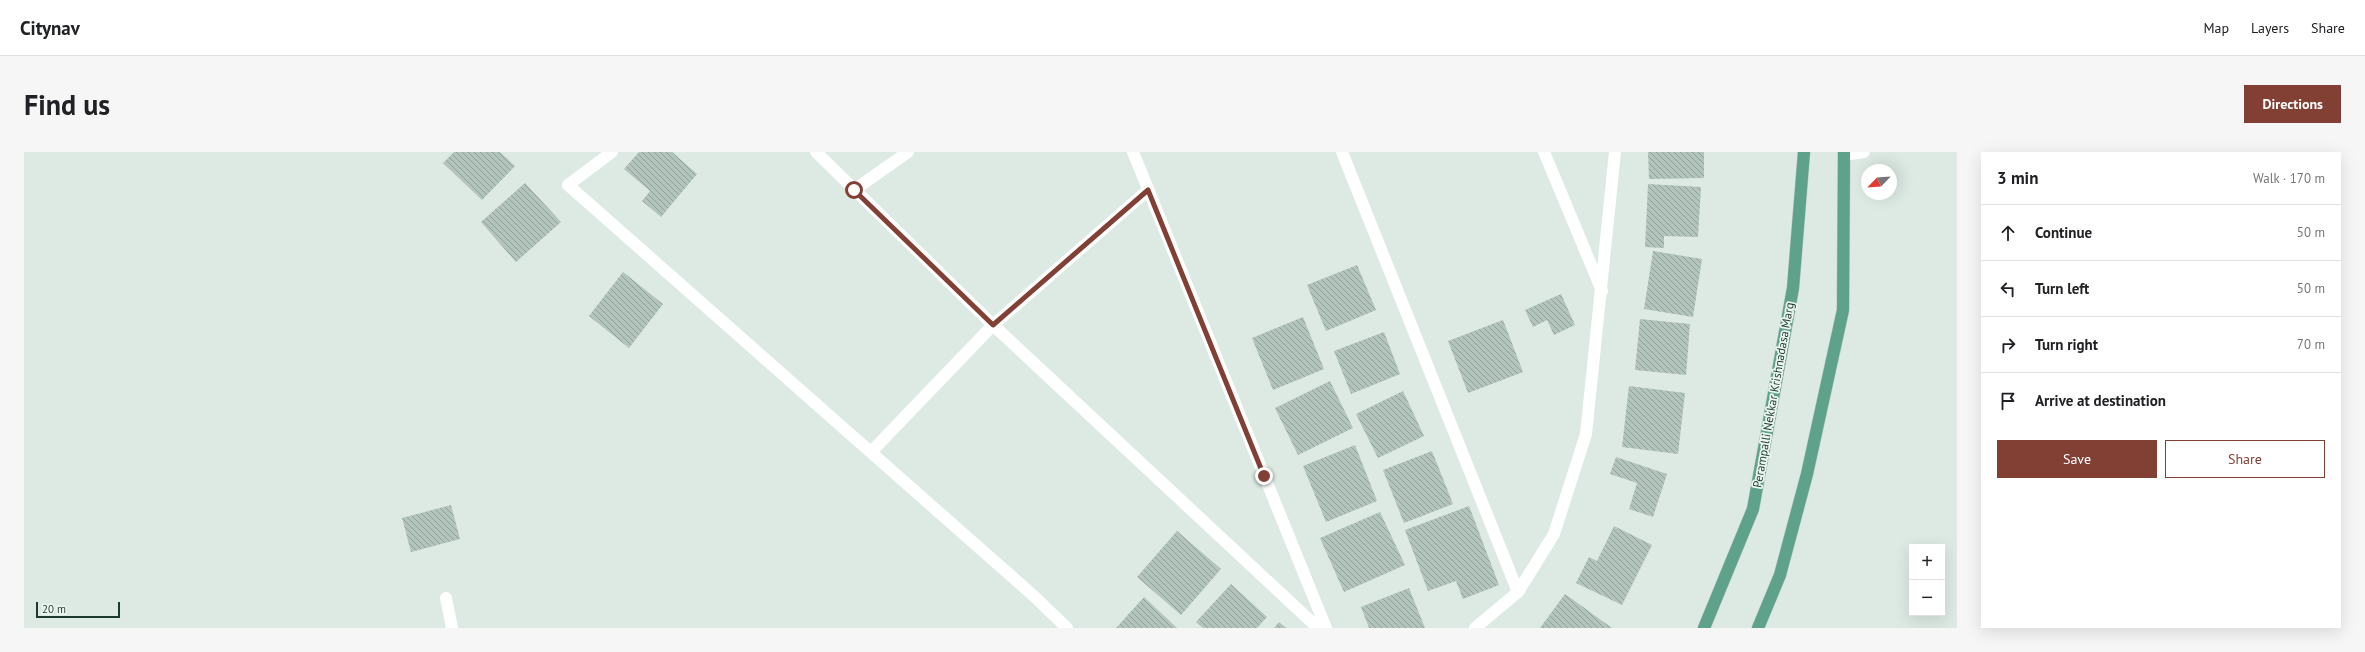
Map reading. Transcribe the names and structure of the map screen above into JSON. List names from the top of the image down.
{
  "streets": {
    "main road": ["Perampalli Nekkar Krishnadasa Marg"]
  },
  "scale_bar": "20 m",
  "north": "bottom left",
  "page": {
    "header": "Citynav",
    "nav": ["Map", "Layers", "Share"],
    "buttons": [
      "Directions",
      ["Save", "Share"]
    ],
    "title": "Find us",
    "heading": ["3 min", "Walk · 170 m"],
    "list": [
      ["Continue", "50 m"],
      ["Turn left", "50 m"],
      ["Turn right", "70 m"],
      "Arrive at destination"
    ],
    "map_buttons": ["+", "−"],
    "scale": "20 m"
  }
}
